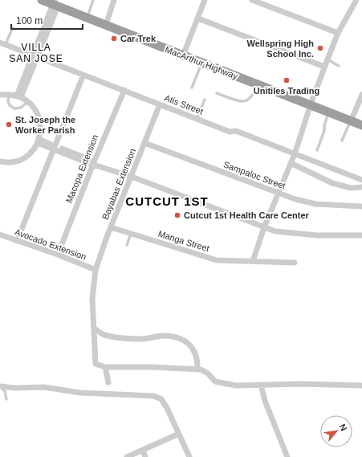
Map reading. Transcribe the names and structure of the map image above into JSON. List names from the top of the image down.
{
  "streets": {
    "highway": ["MacArthur Highway"],
    "street": [
      "Atis Street",
      "Macopa Extension",
      "Sampaloc Street",
      "Bayabas Extension",
      "Manga Street",
      "Avocado Extension"
    ]
  },
  "crossings": [
    ["Atis Street", "Macopa Extension"],
    ["Atis Street", "Bayabas Extension"],
    ["Macopa Extension", "Avocado Extension"],
    ["Sampaloc Street", "Bayabas Extension"],
    ["Bayabas Extension", "Manga Street"],
    ["Bayabas Extension", "Avocado Extension"]
  ],
  "districts": ["VILLA SAN JOSE", "CUTCUT 1ST"],
  "places": [
    "Car Trek",
    "Wellspring High School Inc.",
    "Unitiles Trading",
    "St. Joseph the Worker Parish",
    "Cutcut 1st Health Care Center"
  ],
  "scale_bar": "100 m",
  "north": "top right"
}
